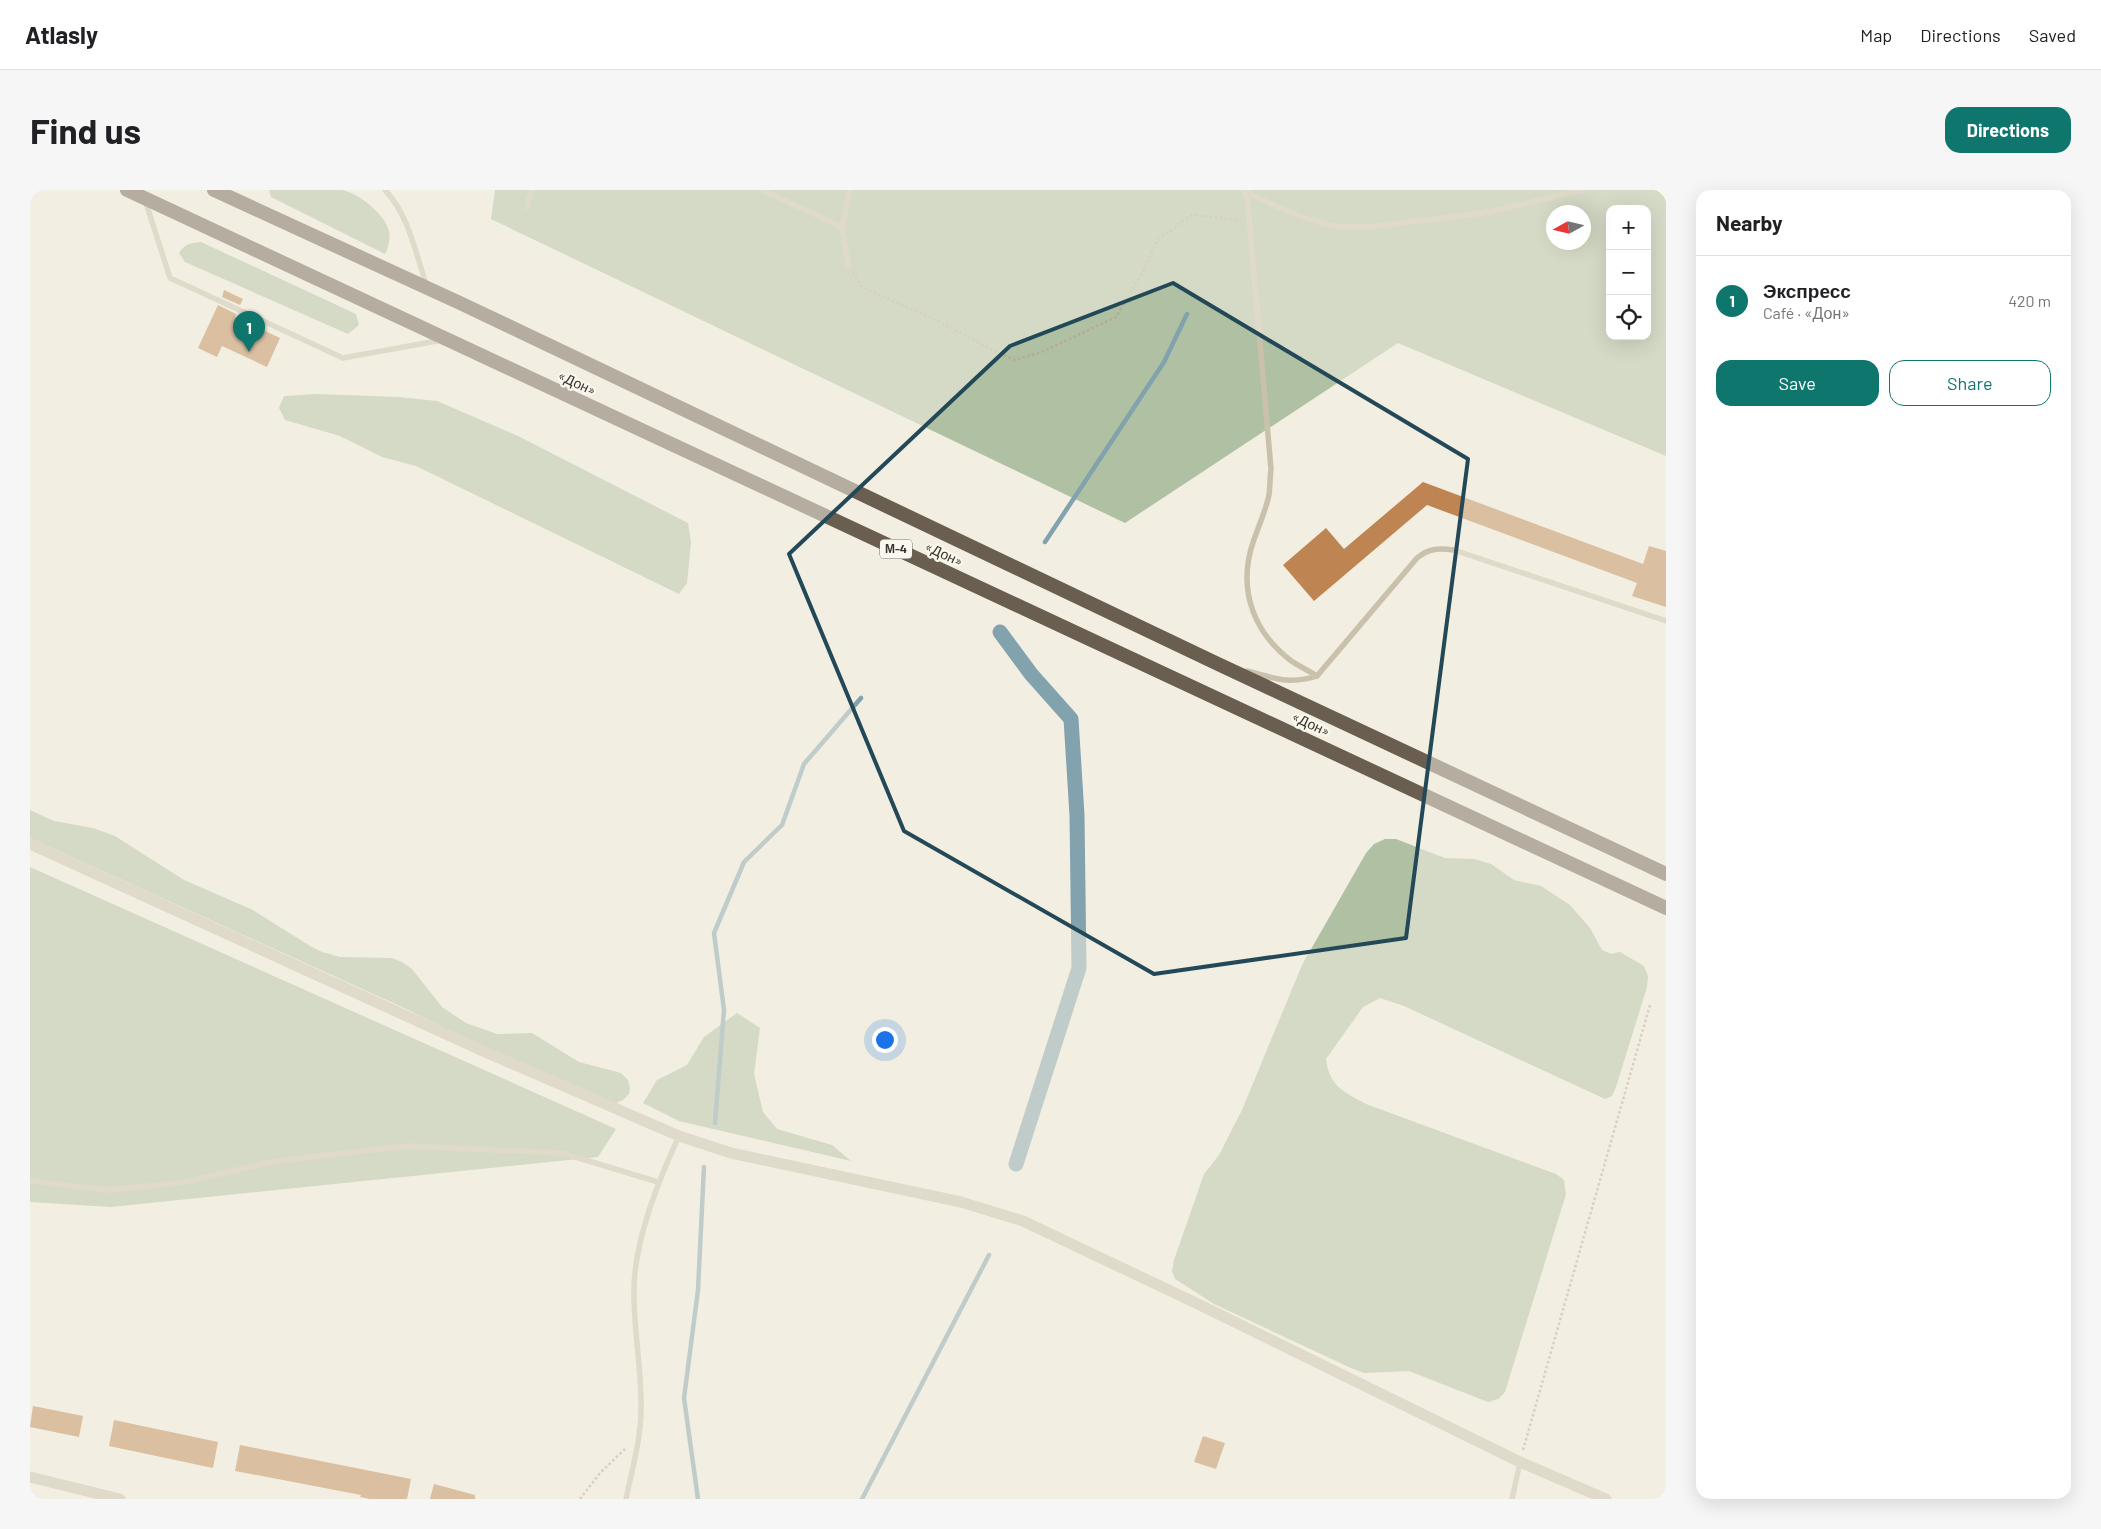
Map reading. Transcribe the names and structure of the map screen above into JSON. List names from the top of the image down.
{
  "streets": {
    "highway": ["«Дон»", "М-4"]
  },
  "north": "left",
  "page": {
    "header": "Atlasly",
    "nav": ["Map", "Directions", "Saved"],
    "buttons": [
      "Directions",
      ["Save", "Share"]
    ],
    "title": "Find us",
    "heading": "Nearby",
    "map_buttons": ["+", "−"],
    "list": [
      {
        "mark": "1",
        "name": "Экспресс",
        "note": "Café · «Дон»",
        "value": "420 m"
      }
    ],
    "pins": "1"
  }
}
